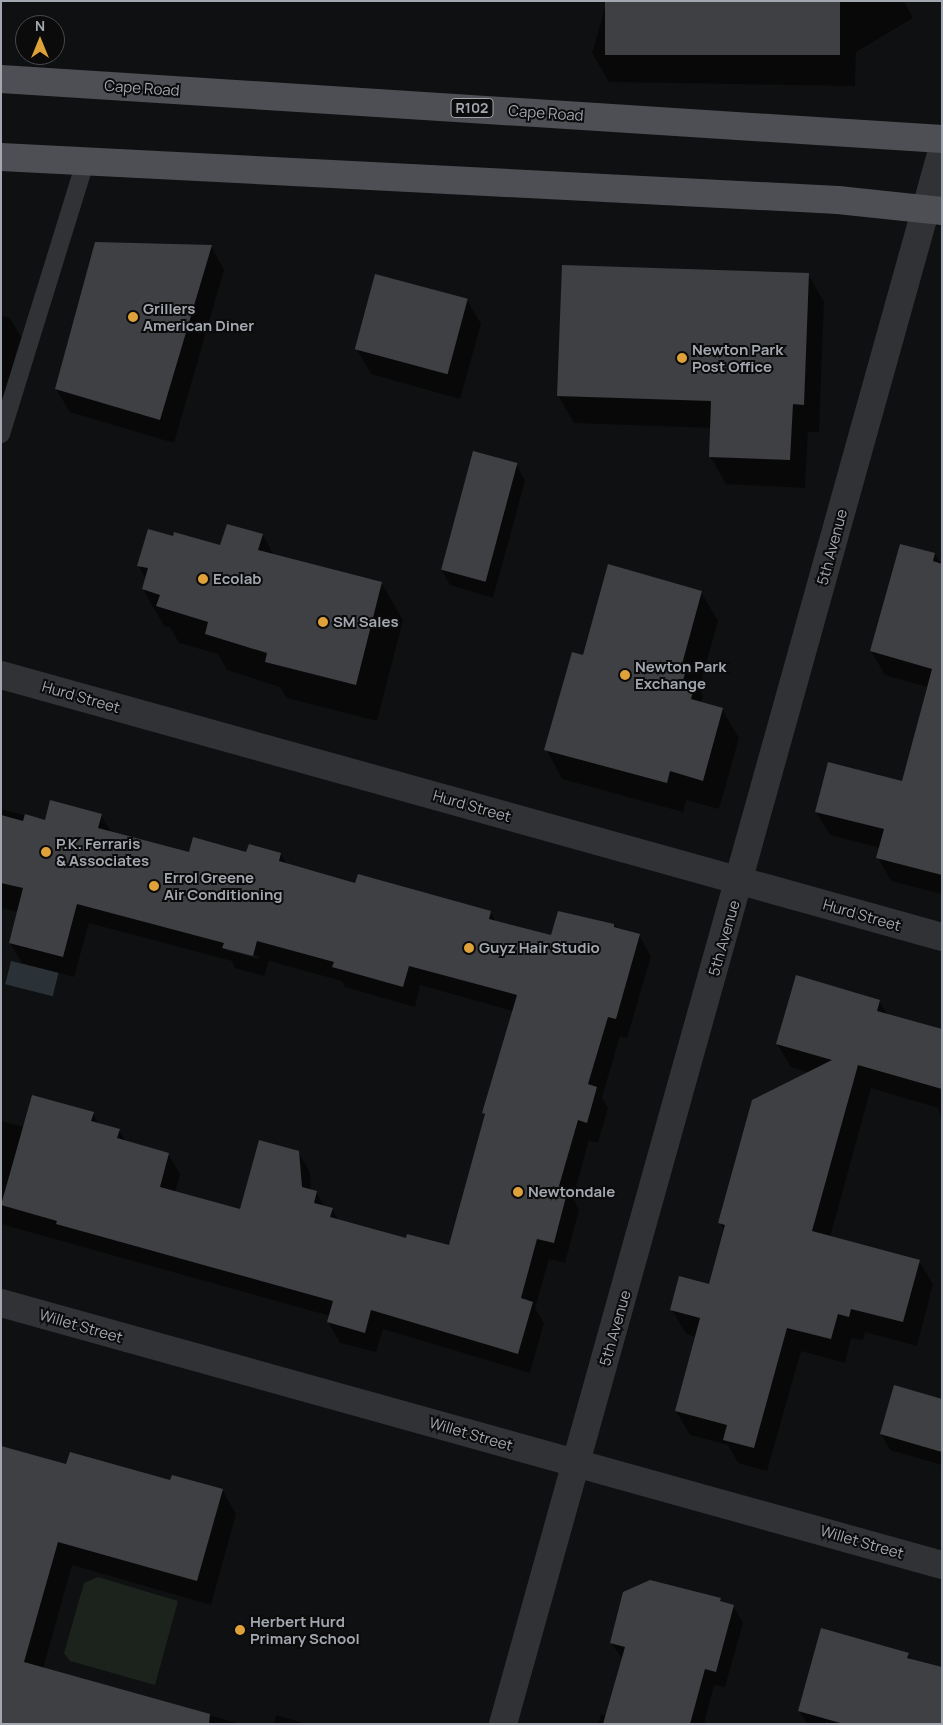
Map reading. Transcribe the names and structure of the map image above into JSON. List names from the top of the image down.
{
  "streets": {
    "main road": ["Cape Road", "R102"],
    "street": ["5th Avenue", "Hurd Street", "Willet Street"]
  },
  "crossings": [
    ["5th Avenue", "Hurd Street"],
    ["5th Avenue", "Willet Street"]
  ],
  "places": [
    "Grillers American Diner",
    "Newton Park Post Office",
    "Ecolab",
    "SM Sales",
    "Newton Park Exchange",
    "P.K. Ferraris & Associates",
    "Errol Greene Air Conditioning",
    "Guyz Hair Studio",
    "Newtondale",
    "Herbert Hurd Primary School"
  ],
  "north": "top"
}
